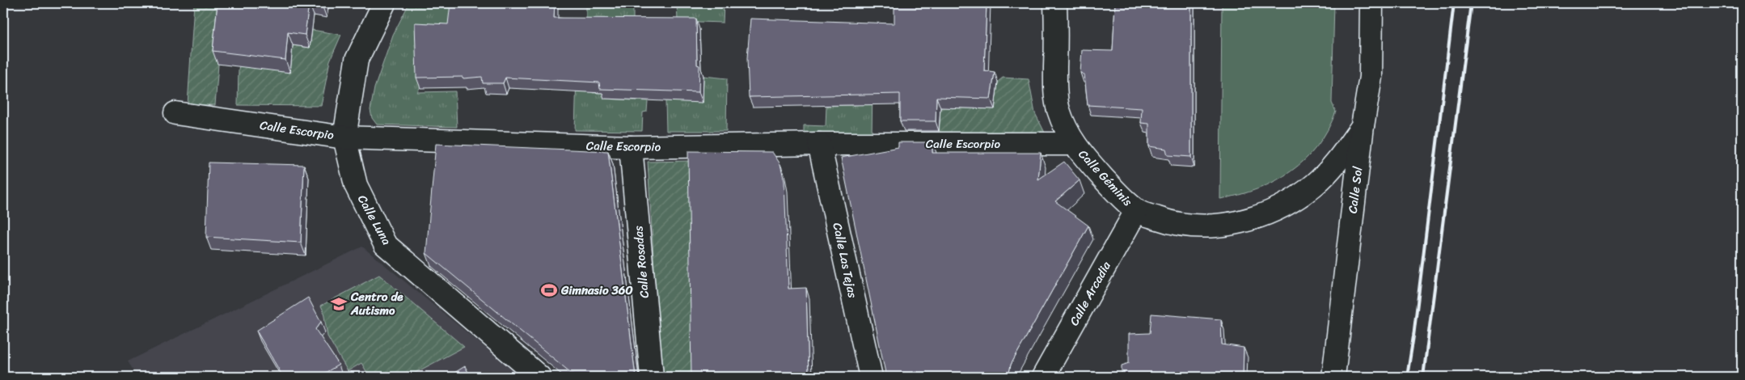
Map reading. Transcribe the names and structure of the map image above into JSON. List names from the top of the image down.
{
  "streets": {
    "street": [
      "Calle Escorpio",
      "Calle Géminis",
      "Calle Sol",
      "Calle Luna",
      "Calle Las Tejas",
      "Calle Rosadas",
      "Calle Arcadia"
    ]
  },
  "crossings": [
    ["Calle Escorpio", "Calle Géminis"],
    ["Calle Escorpio", "Calle Luna"],
    ["Calle Escorpio", "Calle Las Tejas"],
    ["Calle Escorpio", "Calle Rosadas"],
    ["Calle Géminis", "Calle Sol"],
    ["Calle Géminis", "Calle Arcadia"]
  ],
  "places": {
    "sports": ["Gimnasio 360"],
    "school or university": ["Centro de Autismo"]
  }
}
